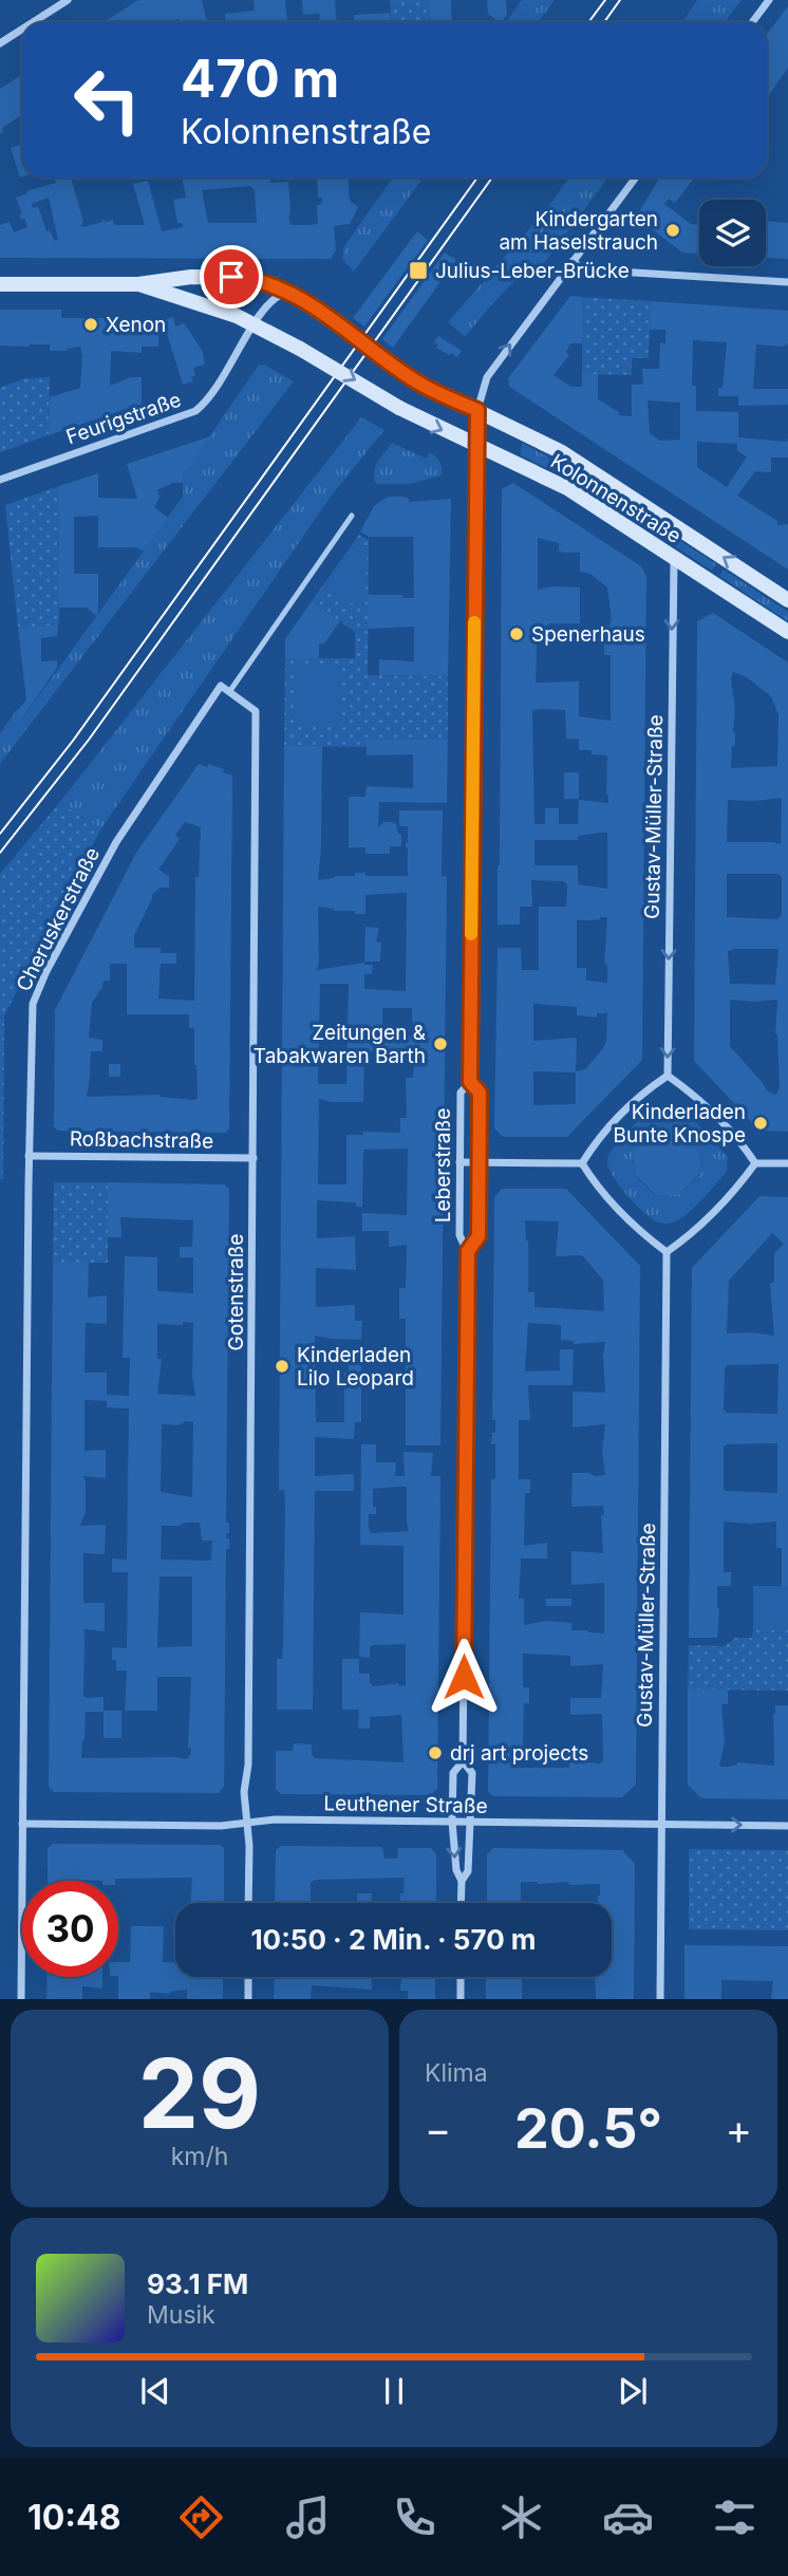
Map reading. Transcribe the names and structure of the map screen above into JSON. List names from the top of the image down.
{
  "streets": {
    "main road": ["Kolonnenstraße"],
    "street": [
      "Feurigstraße",
      "Gustav-Müller-Straße",
      "Cheruskerstraße",
      "Roßbachstraße",
      "Leberstraße",
      "Gotenstraße",
      "Leuthener Straße"
    ]
  },
  "crossings": [
    ["Feurigstraße", "Kolonnenstraße"],
    ["Kolonnenstraße", "Gustav-Müller-Straße"],
    ["Kolonnenstraße", "Leberstraße"],
    ["Gustav-Müller-Straße", "Leuthener Straße"],
    ["Cheruskerstraße", "Roßbachstraße"],
    ["Cheruskerstraße", "Gotenstraße"],
    ["Cheruskerstraße", "Leuthener Straße"],
    ["Roßbachstraße", "Gotenstraße"],
    ["Leberstraße", "Leuthener Straße"],
    ["Gotenstraße", "Leuthener Straße"]
  ],
  "one_way": ["Gustav-Müller-Straße"],
  "places": {
    "other": [
      "Kindergarten am Haselstrauch",
      "Xenon",
      "Spenerhaus",
      "Zeitungen & Tabakwaren Barth",
      "Kinderladen Bunte Knospe",
      "Kinderladen Lilo Leopard",
      "drj art projects"
    ],
    "transit": ["Julius-Leber-Brücke"]
  },
  "page": {
    "turn": ["470 m", "Kolonnenstraße"],
    "limit": "30",
    "trip": "10:50 · 2 Min. · 570 m",
    "tile": [
      ["29", "km/h"],
      "Klima"
    ],
    "heat": ["−", "20.5°", "+"],
    "song": ["93.1 FM", "Musik"],
    "tabs": "10:48"
  }
}
